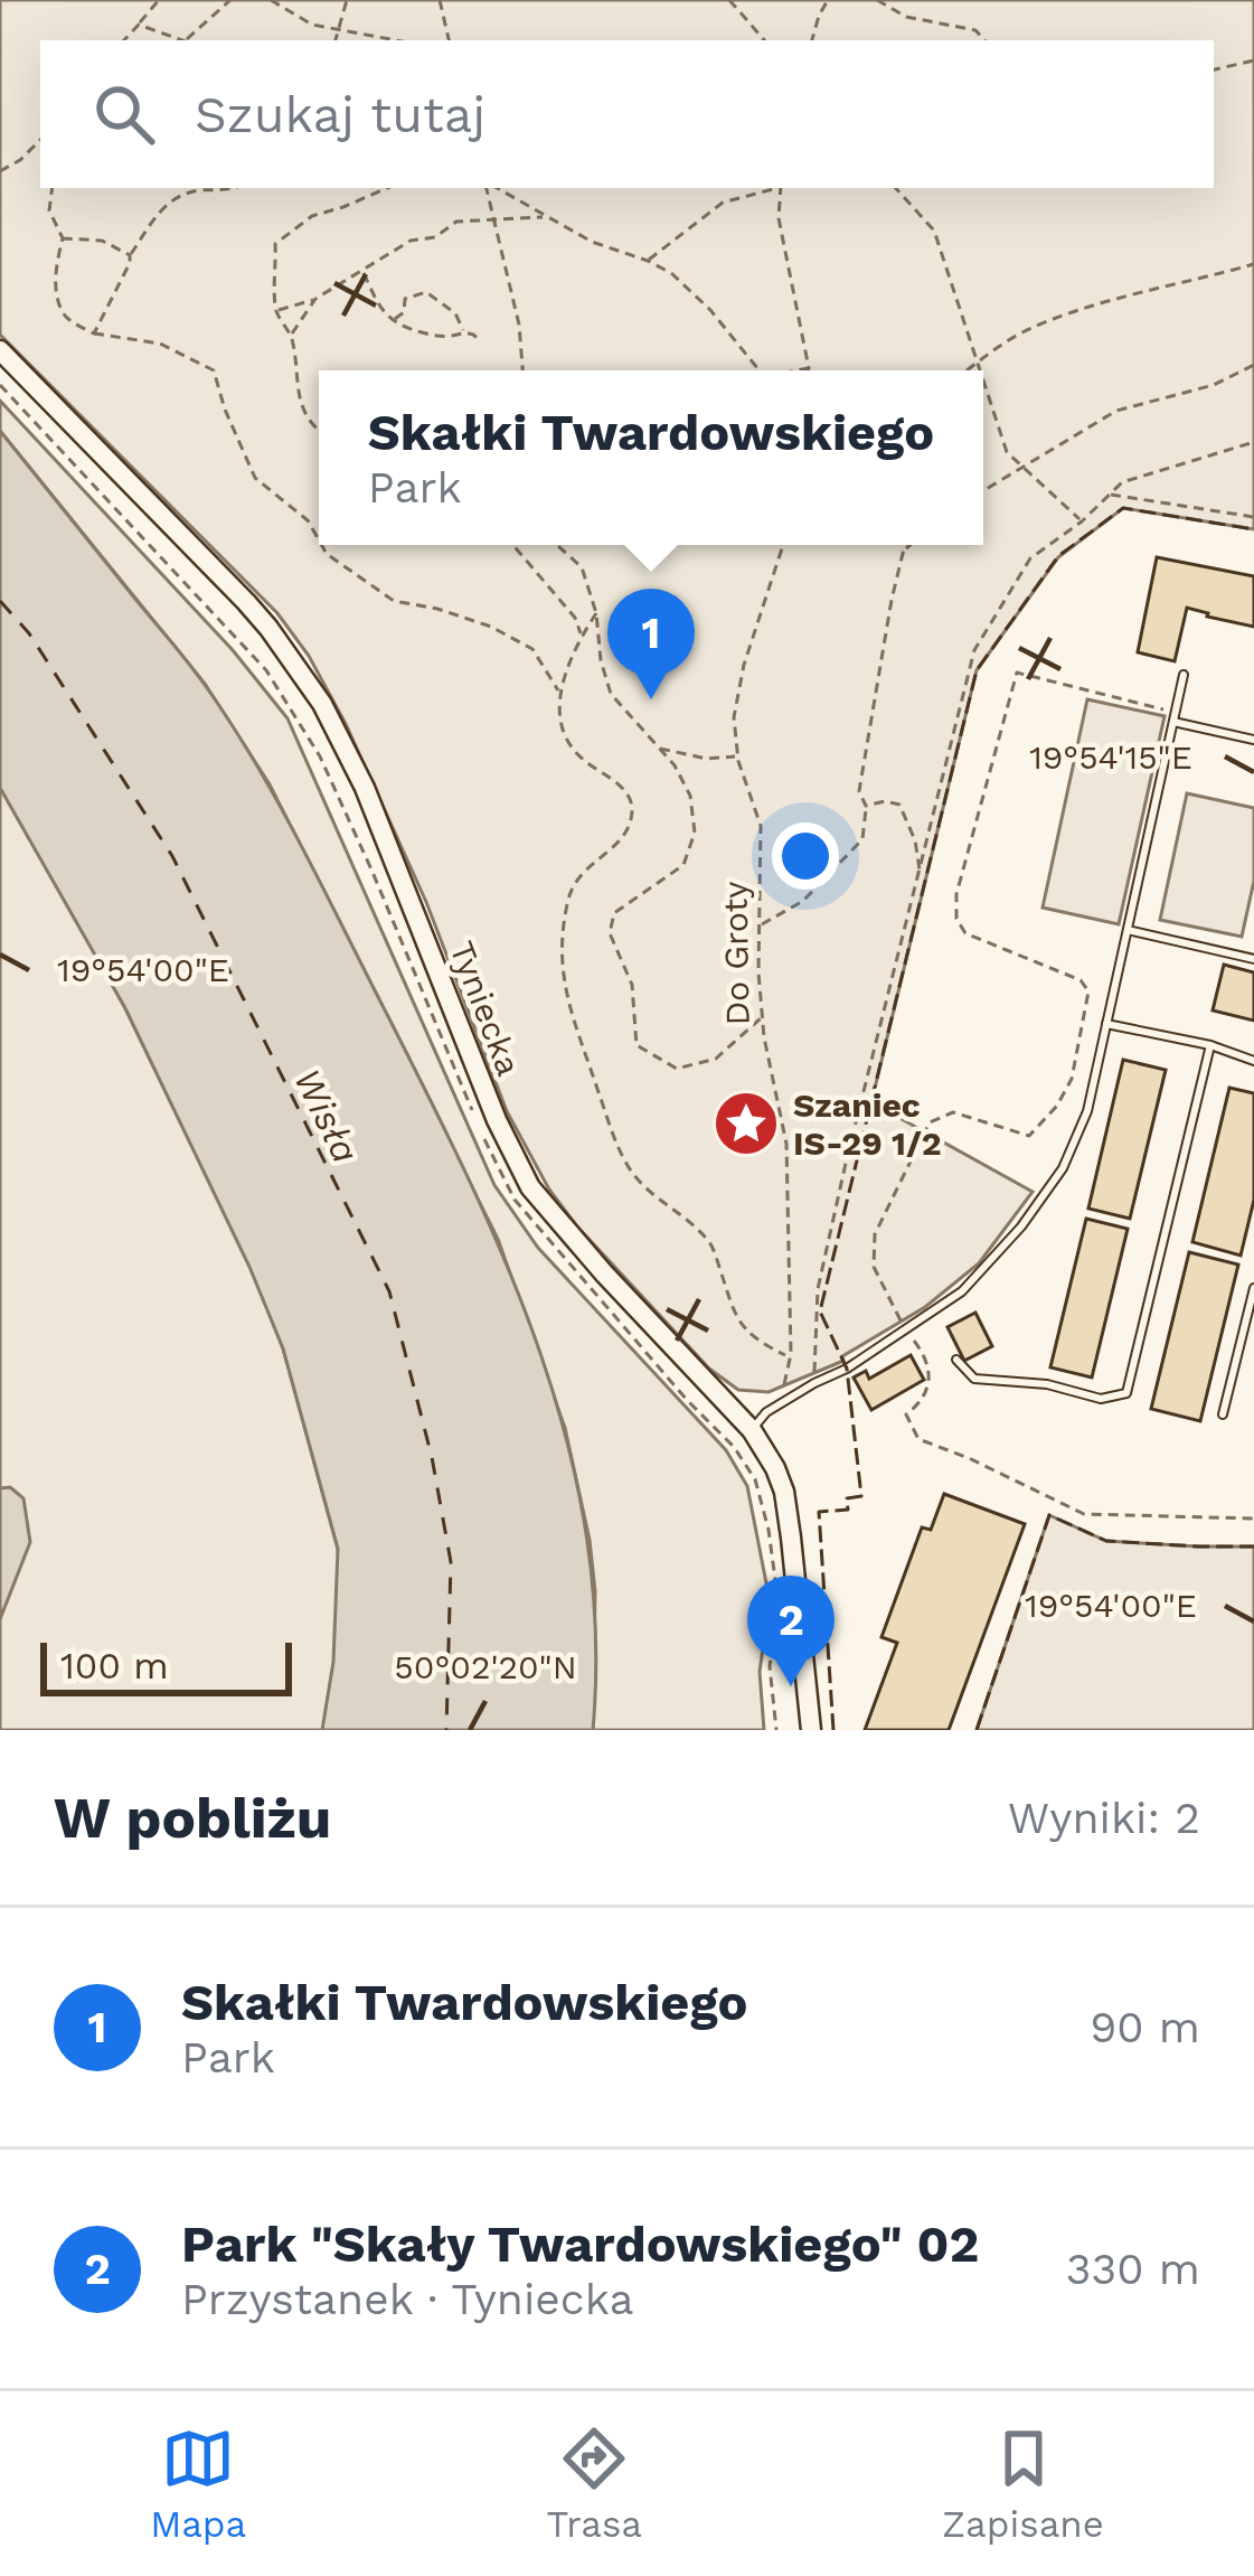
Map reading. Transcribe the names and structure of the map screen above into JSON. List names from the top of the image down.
{
  "streets": {
    "street": ["Tyniecka"],
    "path": ["Do Groty"]
  },
  "water": ["Wisła"],
  "places": {
    "place": ["Szaniec IS-29 1/2"]
  },
  "scale_bar": "100 m",
  "page": {
    "search": "Szukaj tutaj",
    "popup": ["Skałki Twardowskiego", "Park"],
    "pins": ["1", "2"],
    "scale": "100 m",
    "heading": ["W pobliżu", "Wyniki: 2"],
    "list": [
      {
        "mark": "1",
        "name": "Skałki Twardowskiego",
        "note": "Park",
        "value": "90 m"
      },
      {
        "mark": "2",
        "name": "Park \"Skały Twardowskiego\" 02",
        "note": "Przystanek · Tyniecka",
        "value": "330 m"
      }
    ],
    "nav": ["Mapa", "Trasa", "Zapisane"]
  },
  "coordinates": ["19°54'15\"E", "19°54'00\"E", "50°02'20\"N"]
}
